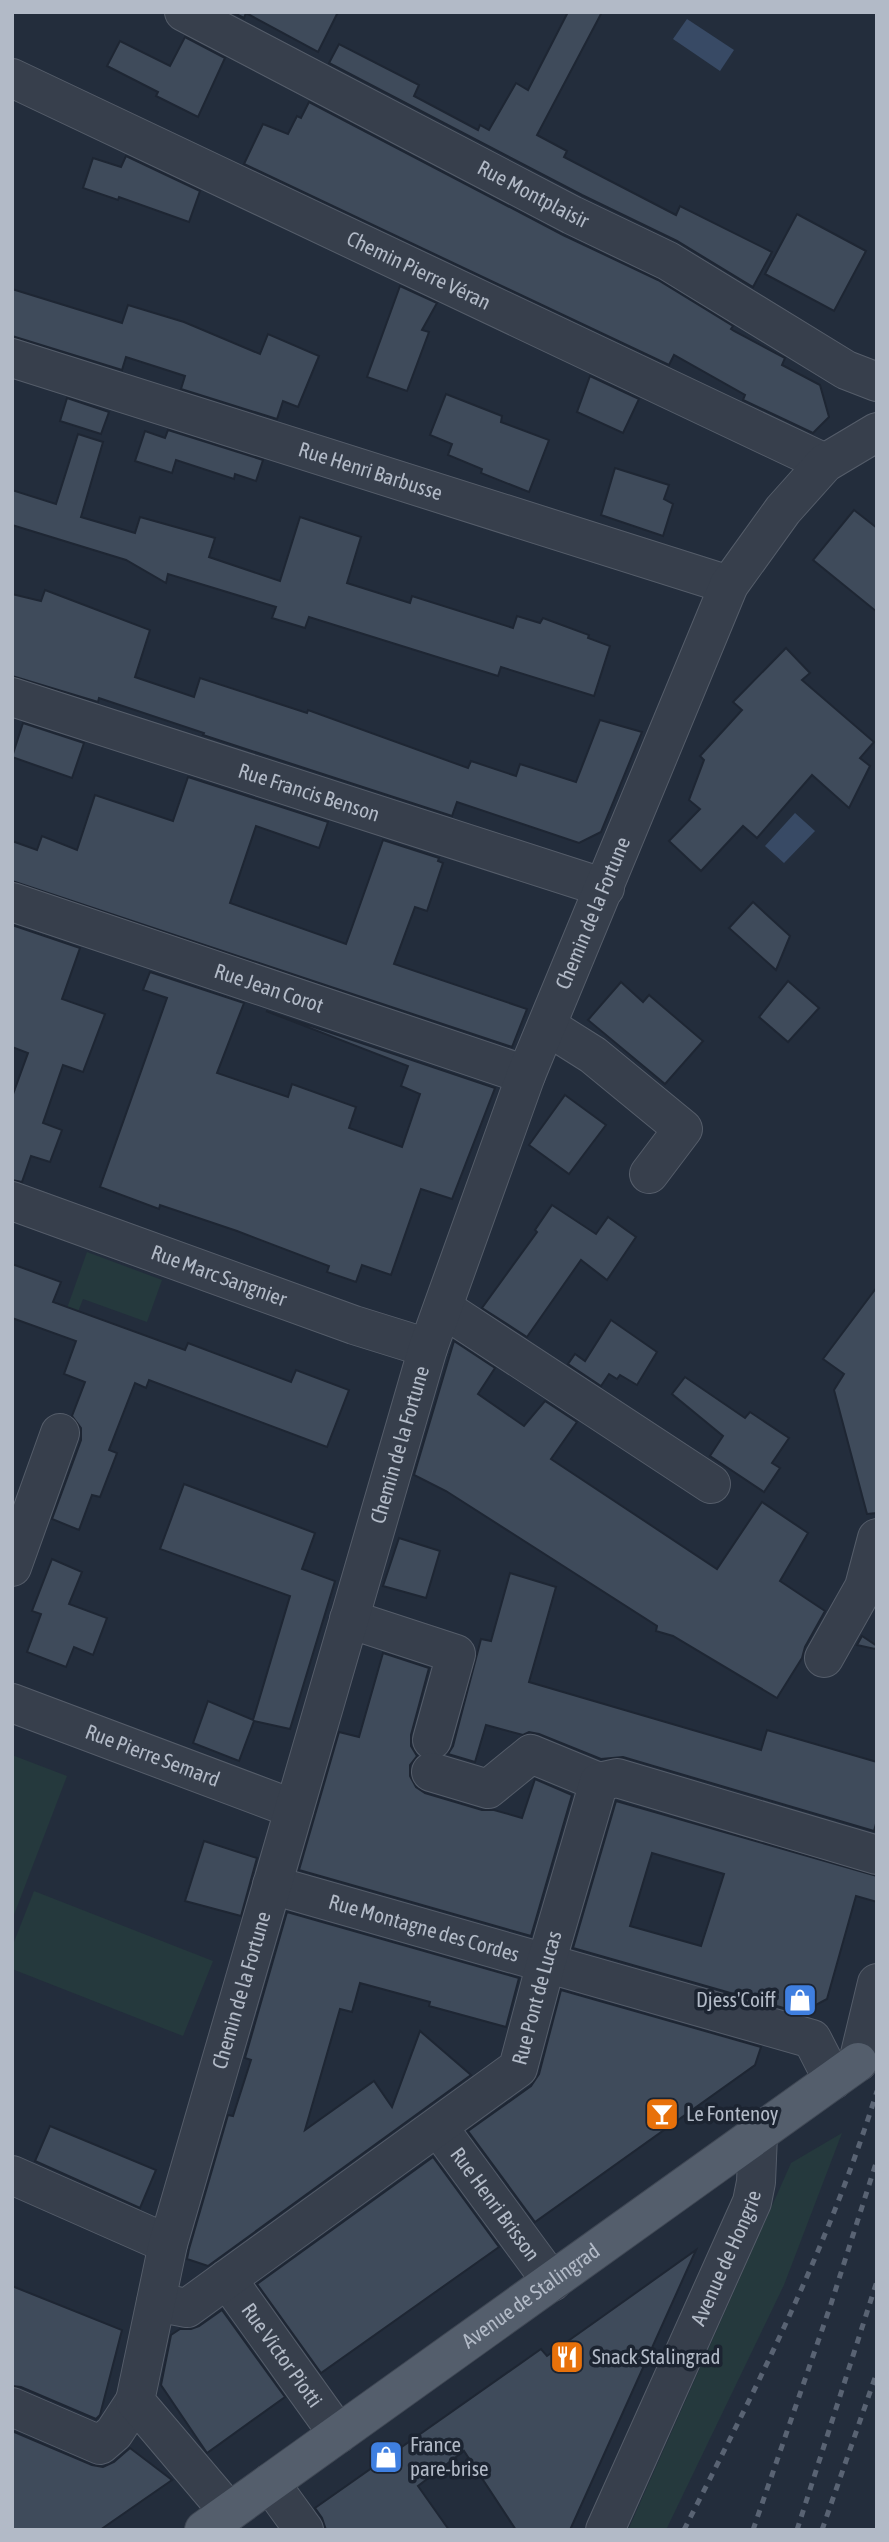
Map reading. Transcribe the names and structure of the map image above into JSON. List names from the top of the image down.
{
  "streets": {
    "main road": ["Avenue de Stalingrad"],
    "street": [
      "Rue Montplaisir",
      "Chemin Pierre Véran",
      "Rue Henri Barbusse",
      "Rue Francis Benson",
      "Chemin de la Fortune",
      "Rue Jean Corot",
      "Rue Marc Sangnier",
      "Rue Pierre Semard",
      "Rue Montagne des Cordes",
      "Rue Pont de Lucas",
      "Rue Henri Brisson",
      "Avenue de Hongrie",
      "Rue Victor Piotti"
    ]
  },
  "crossings": [
    ["Chemin Pierre Véran", "Chemin de la Fortune"],
    ["Rue Henri Barbusse", "Chemin de la Fortune"],
    ["Rue Francis Benson", "Chemin de la Fortune"],
    ["Chemin de la Fortune", "Rue Jean Corot"],
    ["Chemin de la Fortune", "Rue Marc Sangnier"],
    ["Chemin de la Fortune", "Rue Pierre Semard"],
    ["Chemin de la Fortune", "Rue Montagne des Cordes"],
    ["Chemin de la Fortune", "Rue Pont de Lucas"],
    ["Rue Montagne des Cordes", "Rue Pont de Lucas"],
    ["Rue Montagne des Cordes", "Avenue de Stalingrad"],
    ["Rue Pont de Lucas", "Rue Henri Brisson"],
    ["Rue Pont de Lucas", "Rue Victor Piotti"],
    ["Rue Henri Brisson", "Avenue de Stalingrad"],
    ["Avenue de Hongrie", "Avenue de Stalingrad"],
    ["Avenue de Stalingrad", "Rue Victor Piotti"]
  ],
  "places": {
    "shop": ["Djess'Coiff", "France pare-brise"],
    "bar": ["Le Fontenoy"],
    "restaurant": ["Snack Stalingrad"]
  }
}
